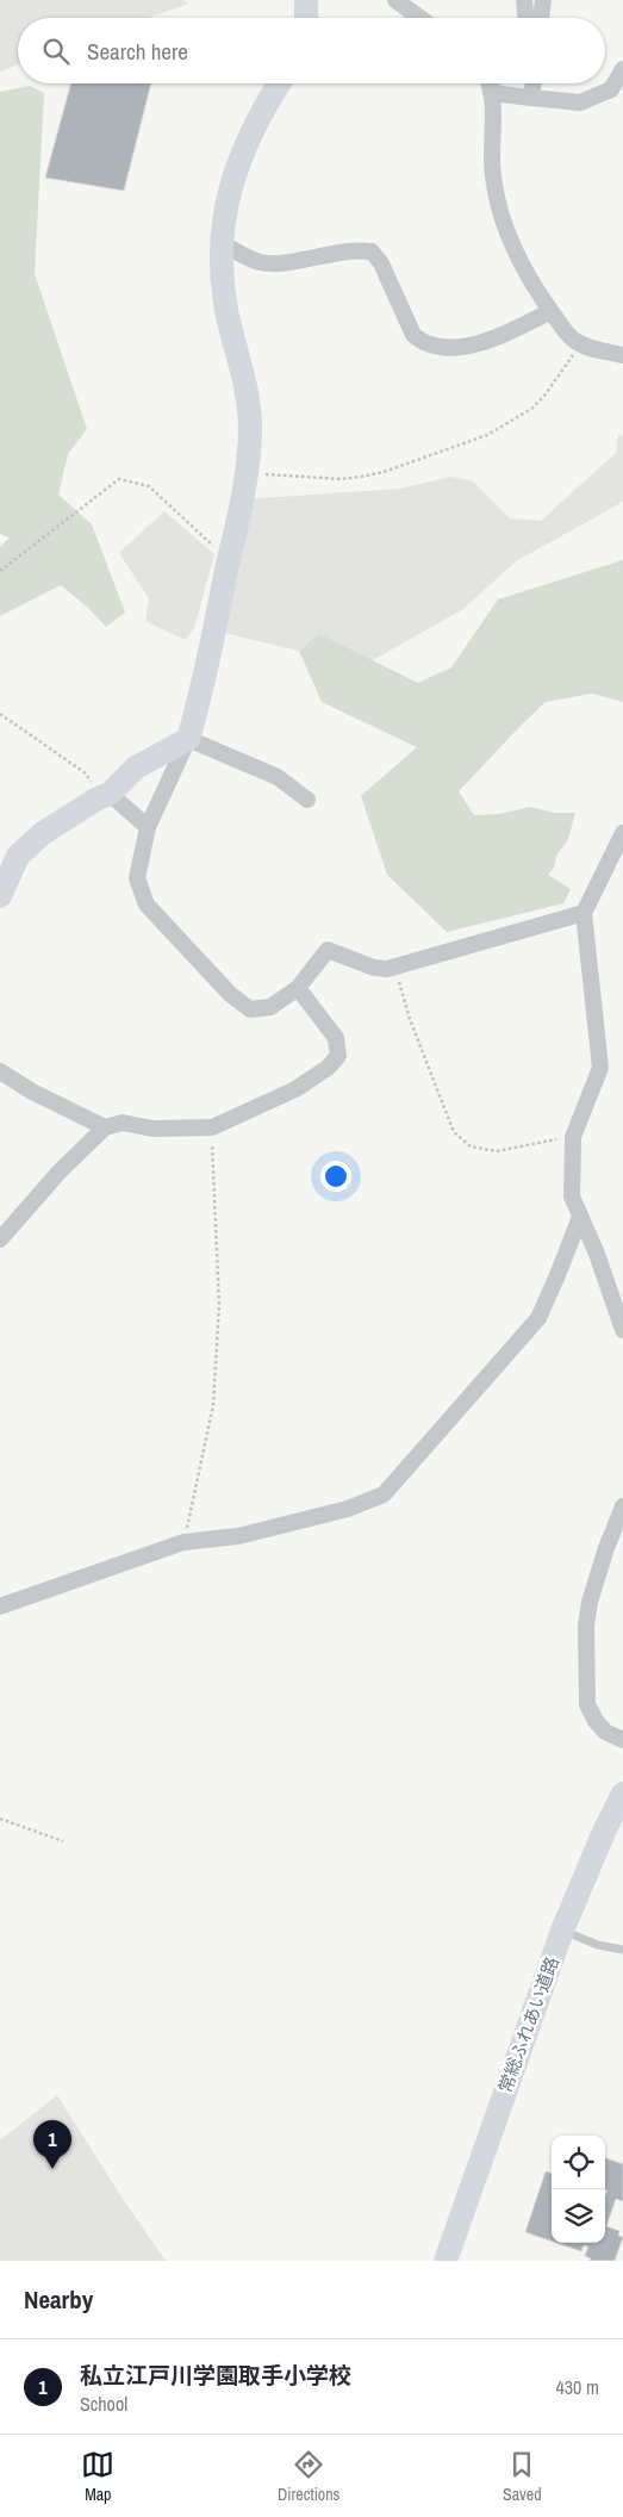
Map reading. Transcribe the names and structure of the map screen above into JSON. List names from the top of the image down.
{
  "streets": {
    "street": ["常総ふれあい道路"]
  },
  "page": {
    "search": "Search here",
    "pins": "1",
    "heading": "Nearby",
    "list": [
      {
        "mark": "1",
        "name": "私立江戸川学園取手小学校",
        "note": "School",
        "value": "430 m"
      }
    ],
    "nav": ["Map", "Directions", "Saved"]
  }
}
